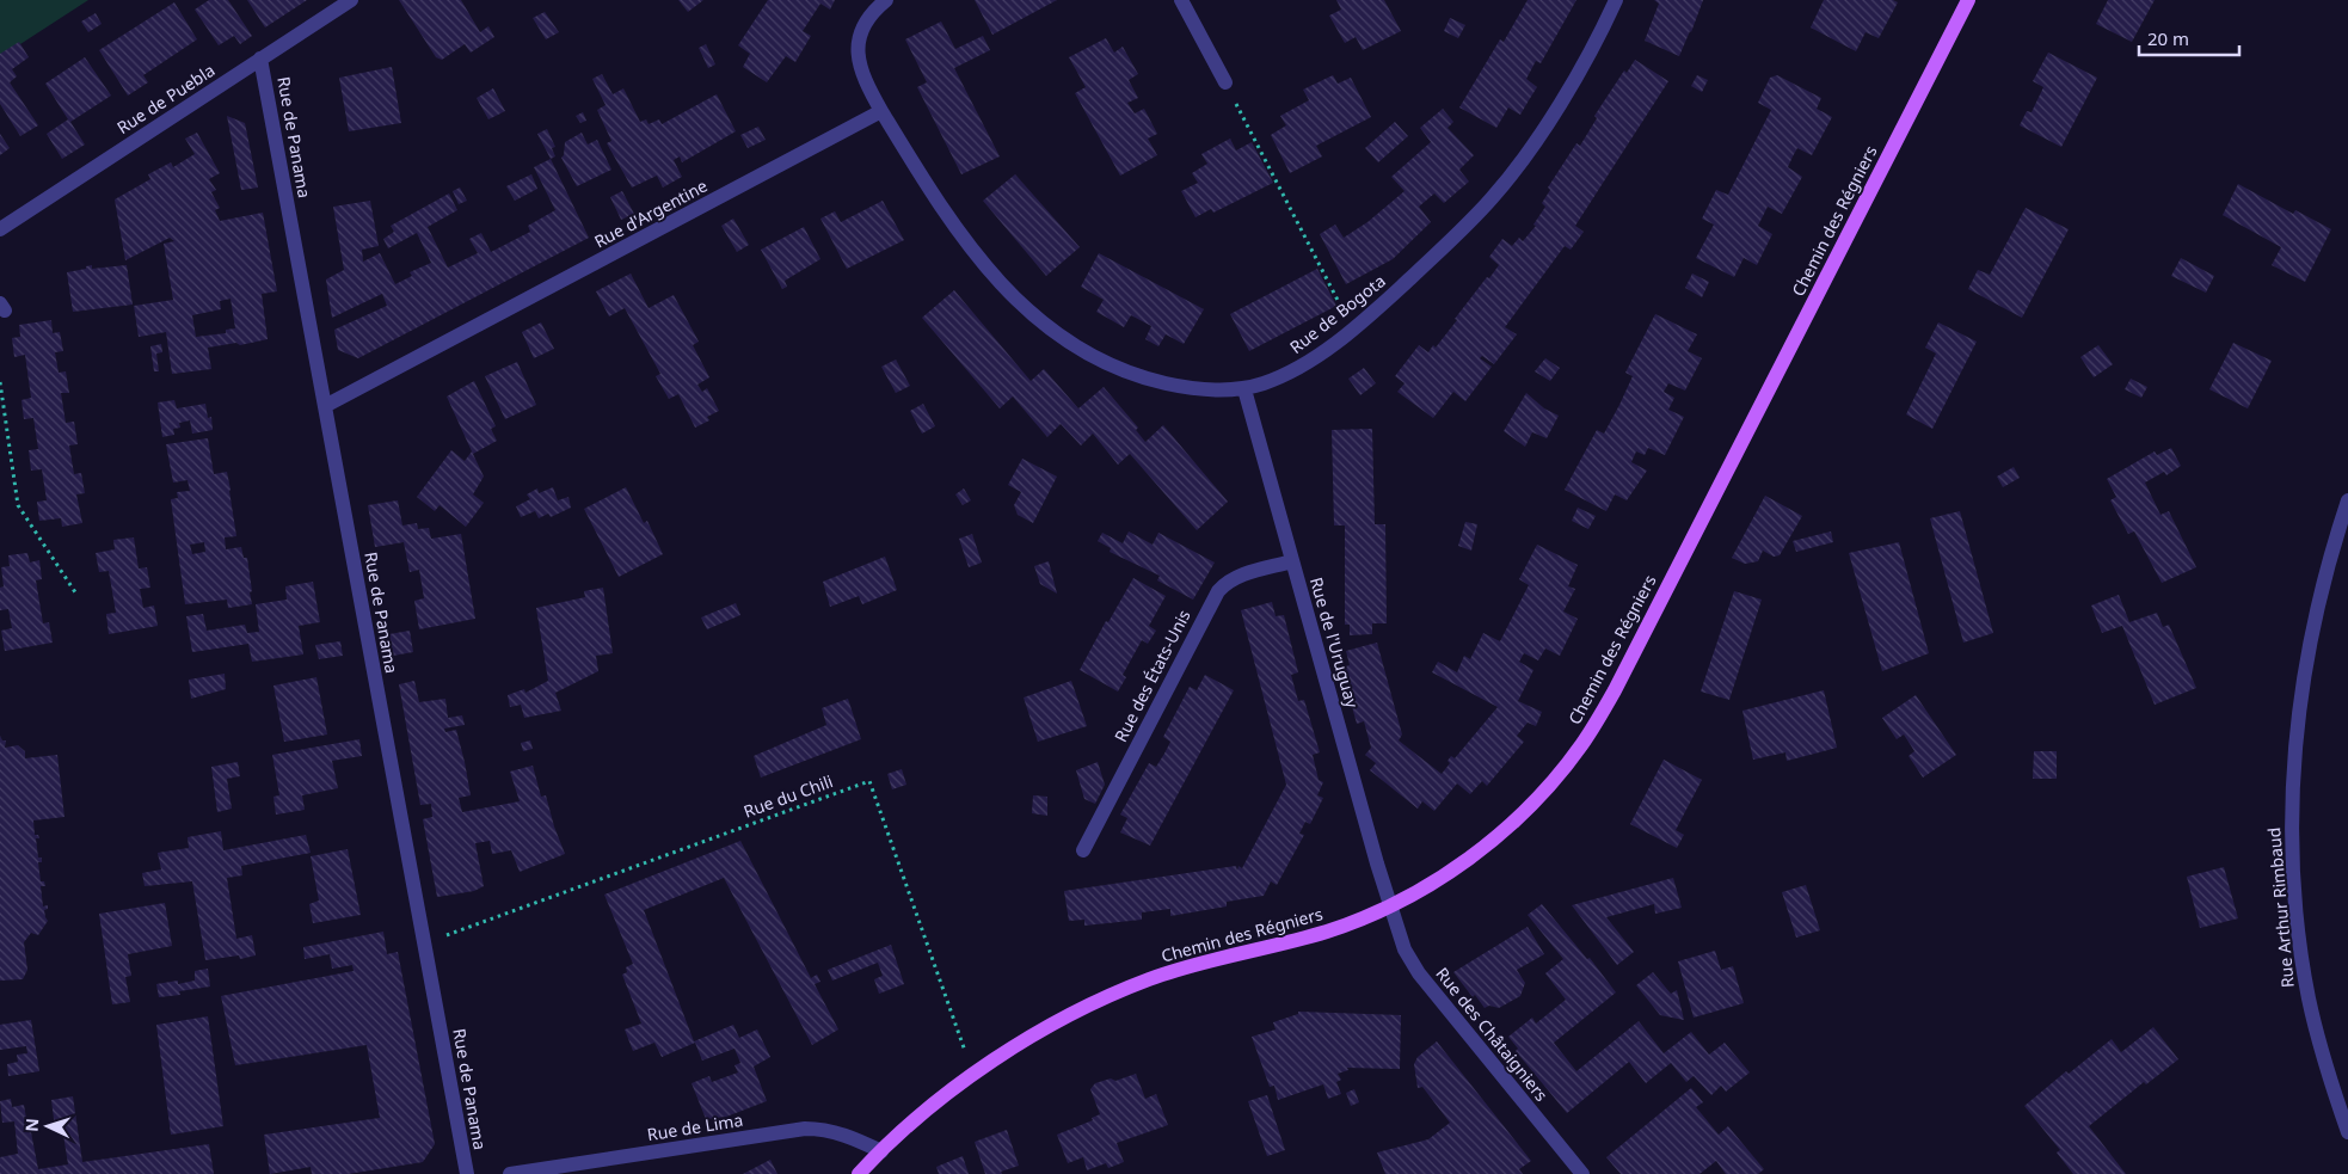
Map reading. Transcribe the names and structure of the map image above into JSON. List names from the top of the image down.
{
  "streets": {
    "main road": ["Chemin des Régniers"],
    "street": [
      "Rue de Puebla",
      "Rue de Panama",
      "Rue d'Argentine",
      "Rue de Bogota",
      "Rue de l'Uruguay",
      "Rue des États-Unis",
      "Rue Arthur Rimbaud",
      "Rue des Châtaigniers",
      "Rue de Lima"
    ],
    "path": ["Rue du Chili"]
  },
  "crossings": [
    ["Rue de Puebla", "Rue de Panama"],
    ["Rue de Panama", "Rue d'Argentine"],
    ["Rue de Panama", "Rue du Chili"],
    ["Rue d'Argentine", "Rue de Bogota"],
    ["Chemin des Régniers", "Rue de l'Uruguay"],
    ["Chemin des Régniers", "Rue du Chili"],
    ["Chemin des Régniers", "Rue des Châtaigniers"],
    ["Chemin des Régniers", "Rue de Lima"],
    ["Rue de Bogota", "Rue de l'Uruguay"],
    ["Rue de l'Uruguay", "Rue des États-Unis"],
    ["Rue de l'Uruguay", "Rue des Châtaigniers"]
  ],
  "scale_bar": "20 m",
  "north": "left"
}
